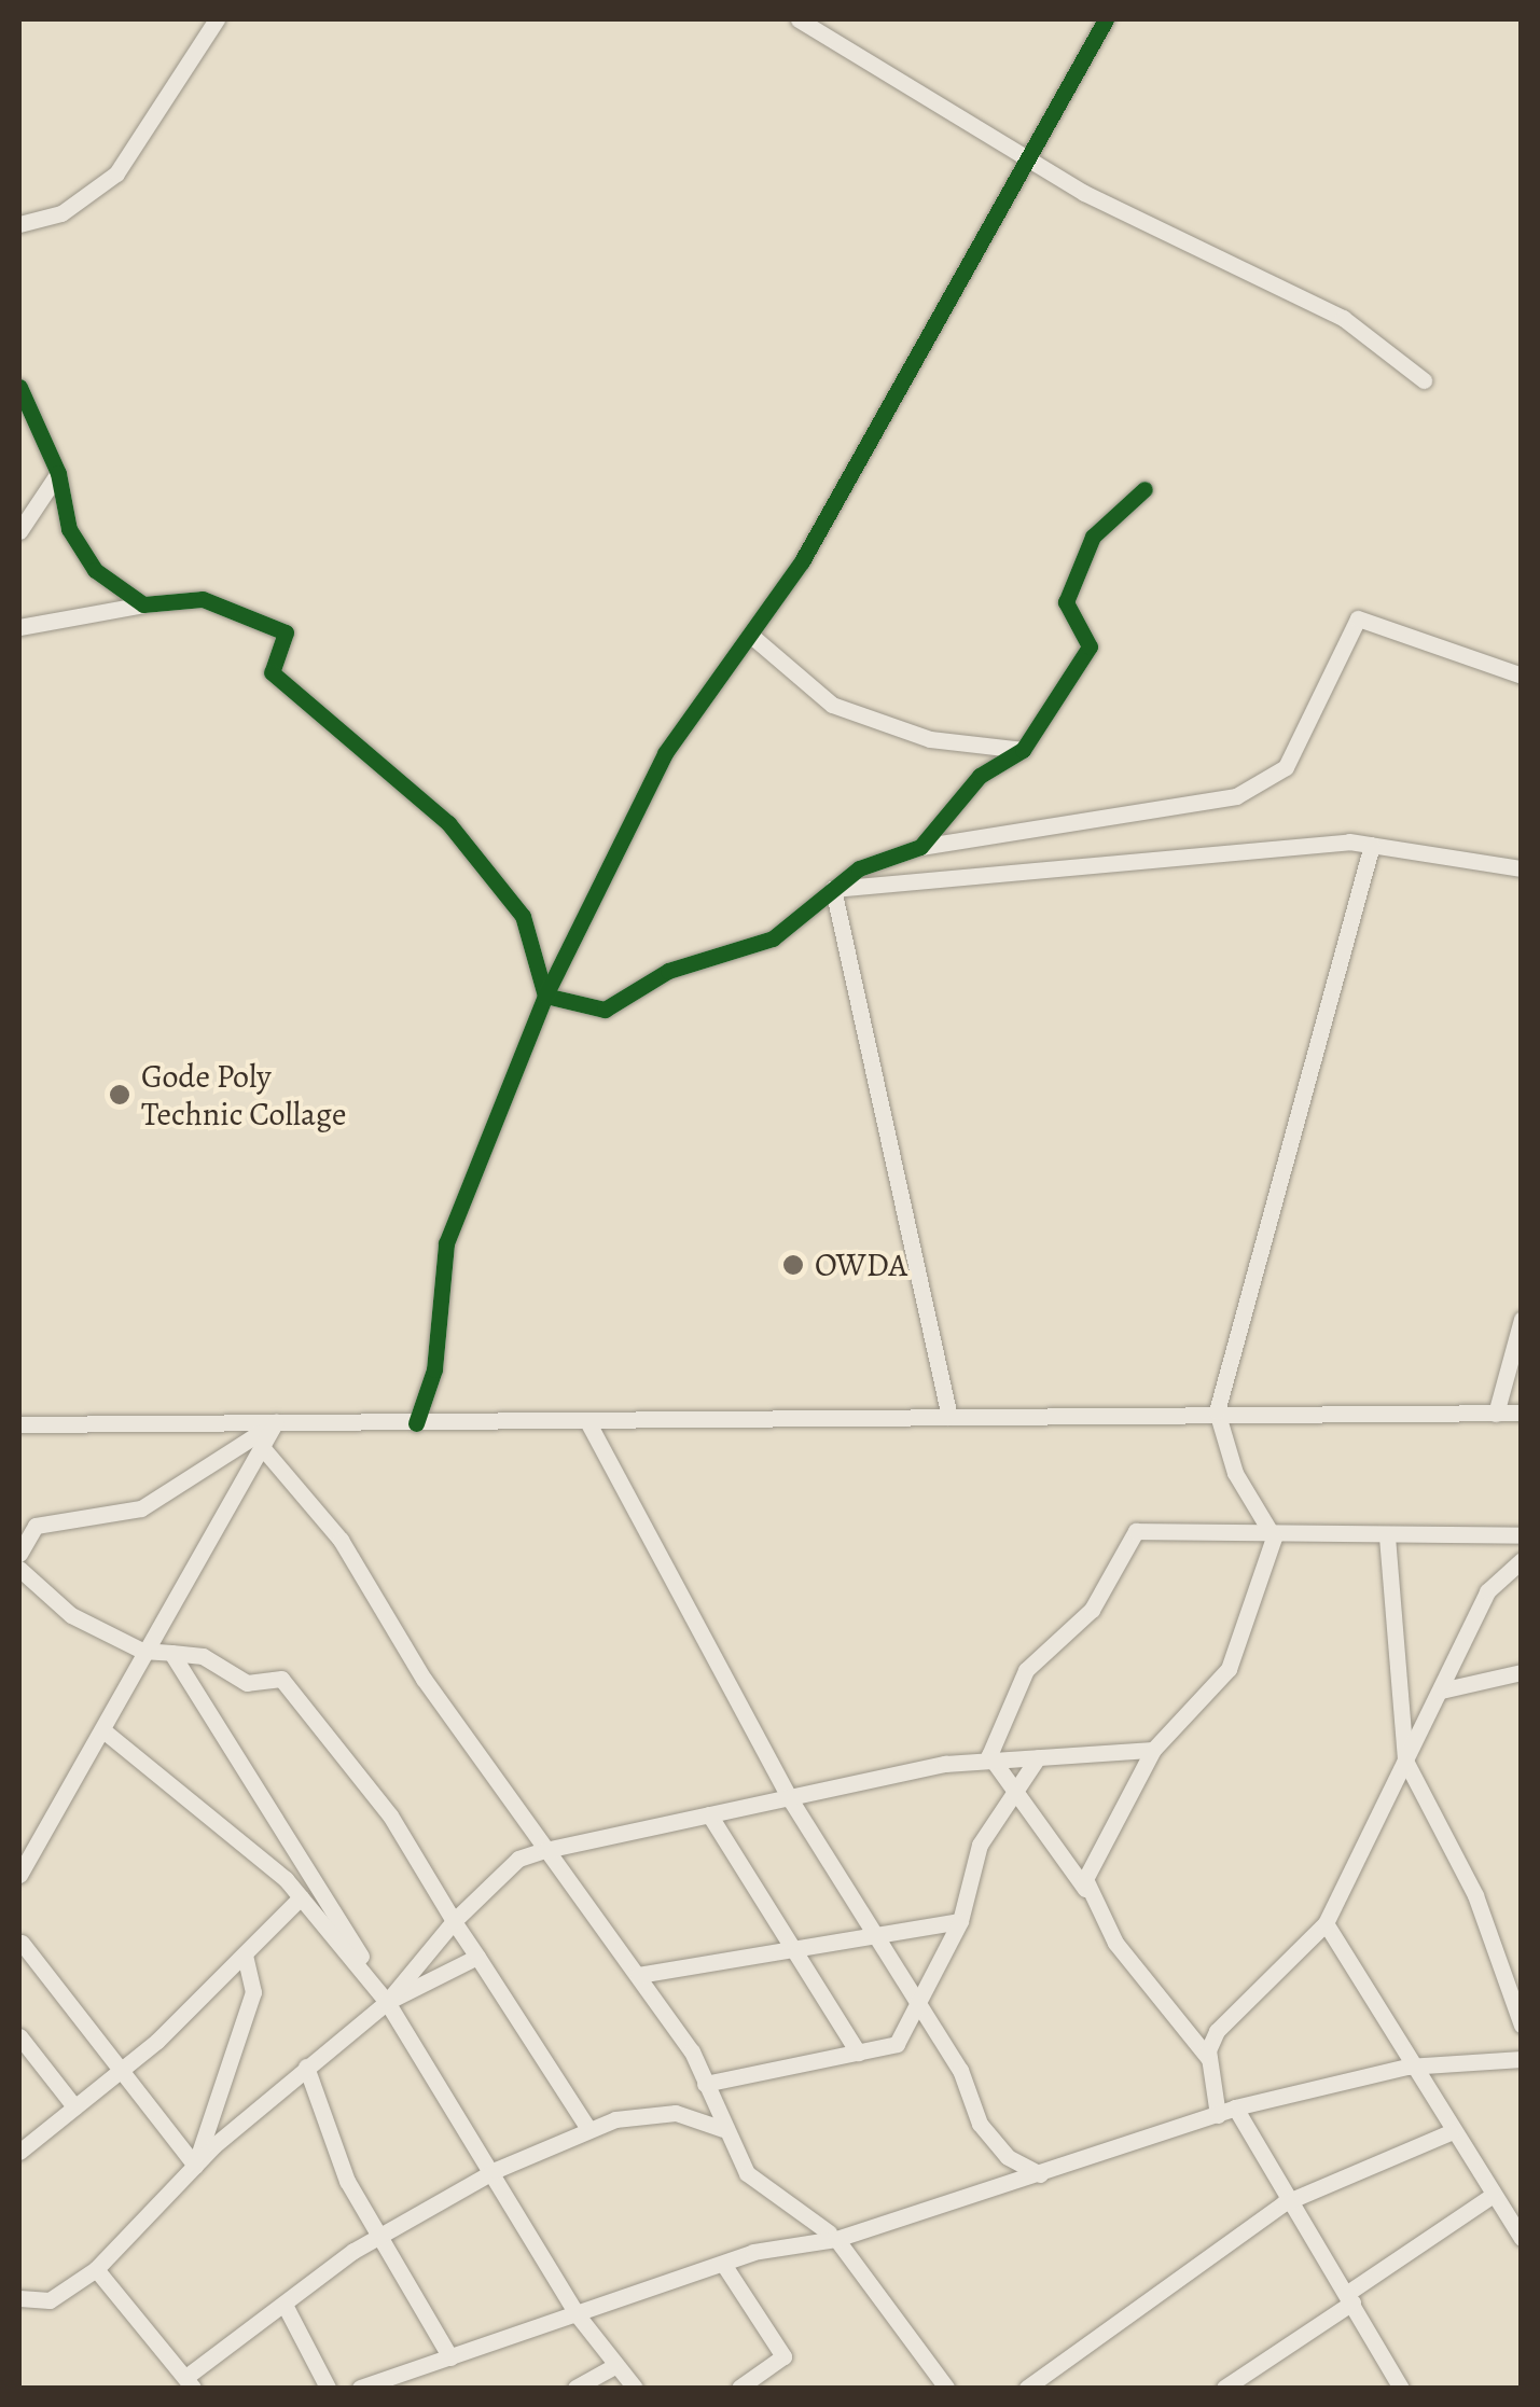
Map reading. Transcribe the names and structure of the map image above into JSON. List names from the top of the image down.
{
  "places": ["Gode Poly Technic Collage", "OWDA"]
}
